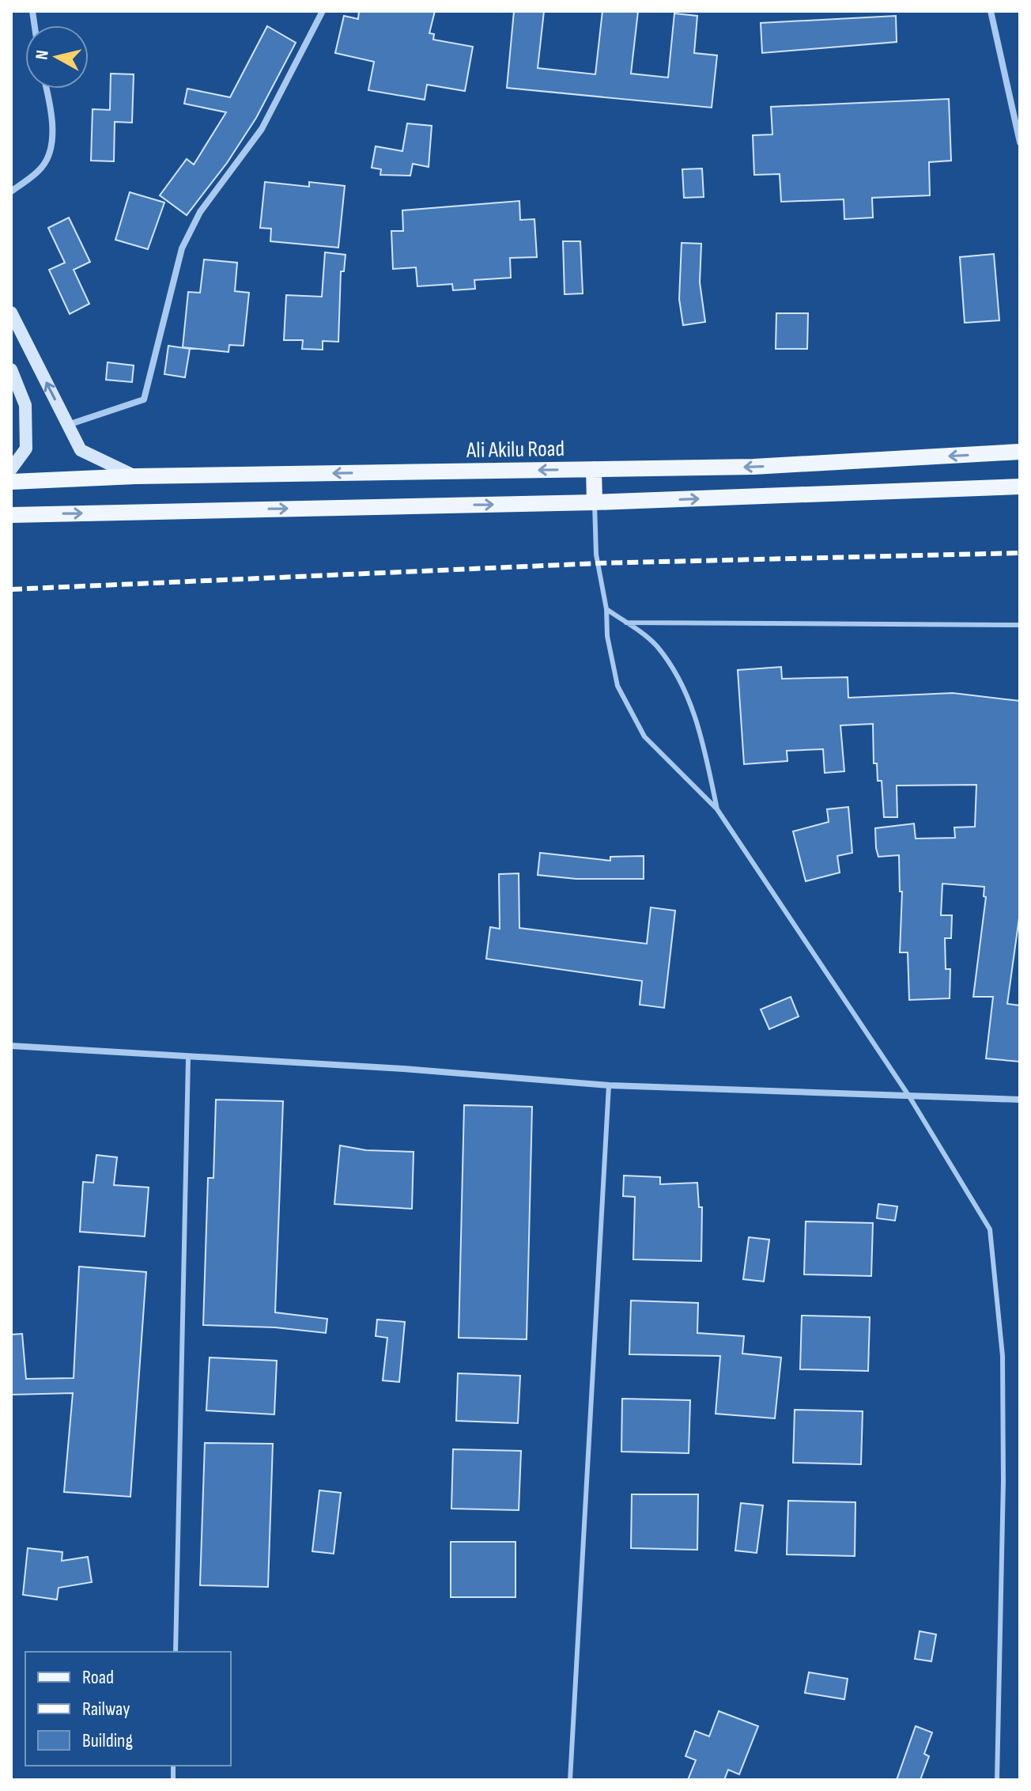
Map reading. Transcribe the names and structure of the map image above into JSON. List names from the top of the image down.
{
  "streets": {
    "main road": ["Ali Akilu Road"]
  },
  "legend": ["Road", "Railway", "Building"],
  "north": "left"
}
